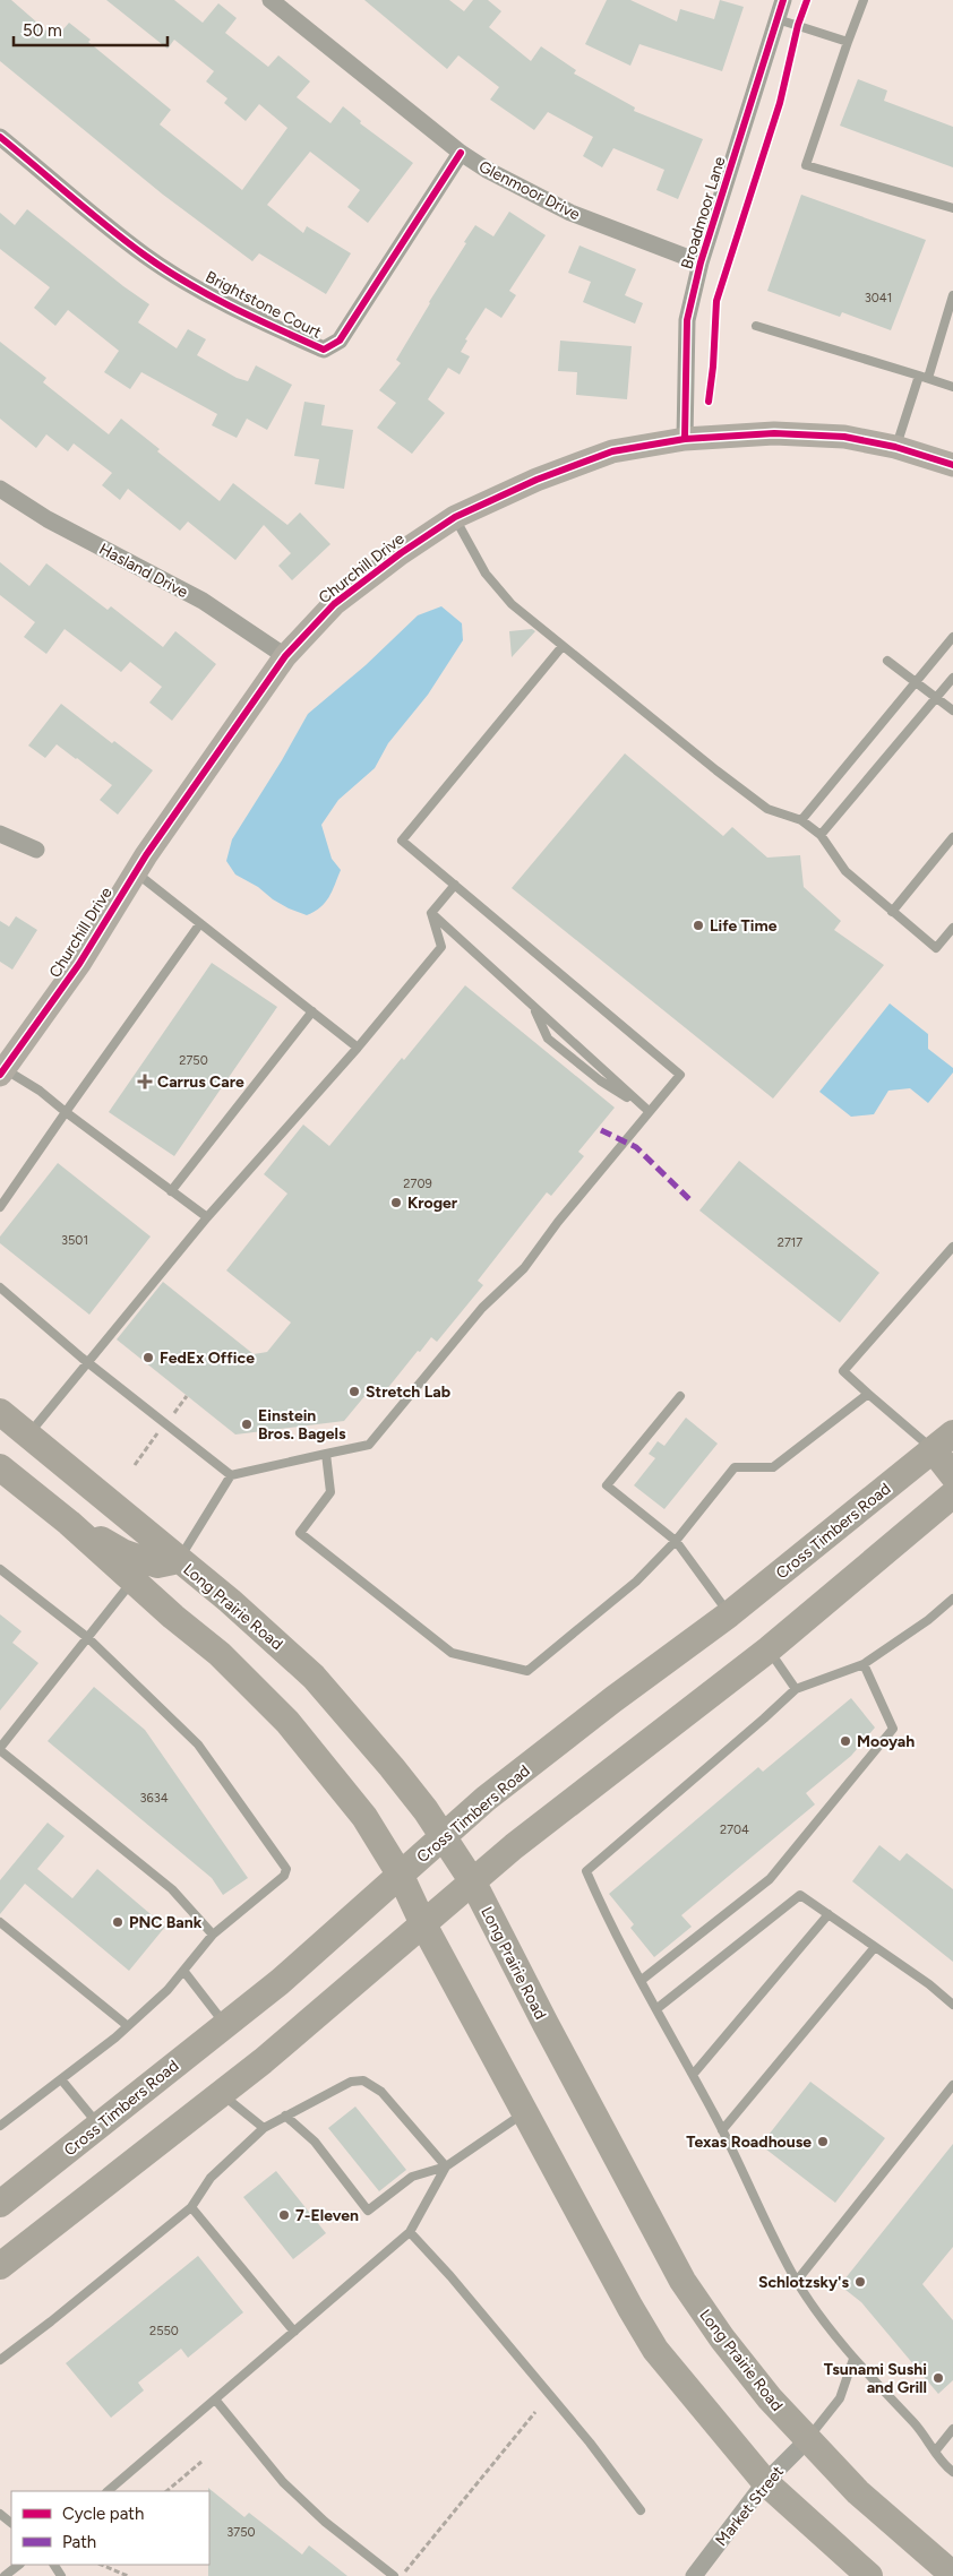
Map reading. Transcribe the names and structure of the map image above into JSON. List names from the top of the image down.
{
  "streets": {
    "main road": ["Cross Timbers Road", "Long Prairie Road"],
    "street": [
      "Glenmoor Drive",
      "Broadmoor Lane",
      "Brightstone Court",
      "Churchill Drive",
      "Hasland Drive",
      "Market Street"
    ]
  },
  "crossings": [
    ["Glenmoor Drive", "Broadmoor Lane"],
    ["Glenmoor Drive", "Brightstone Court"],
    ["Broadmoor Lane", "Churchill Drive"],
    ["Churchill Drive", "Hasland Drive"],
    ["Cross Timbers Road", "Long Prairie Road"],
    ["Long Prairie Road", "Market Street"]
  ],
  "places": {
    "other": [
      "Life Time",
      "Kroger",
      "FedEx Office",
      "Stretch Lab",
      "Einstein Bros. Bagels",
      "Mooyah",
      "PNC Bank",
      "Texas Roadhouse",
      "7-Eleven",
      "Schlotzsky's",
      "Tsunami Sushi and Grill"
    ],
    "health": ["Carrus Care"]
  },
  "house_numbers": [
    "3041",
    "2750",
    "2709",
    "3501",
    "2717",
    "3634",
    "2704",
    "2550",
    "3750"
  ],
  "legend": ["Cycle path", "Path"],
  "scale_bar": "50 m"
}
